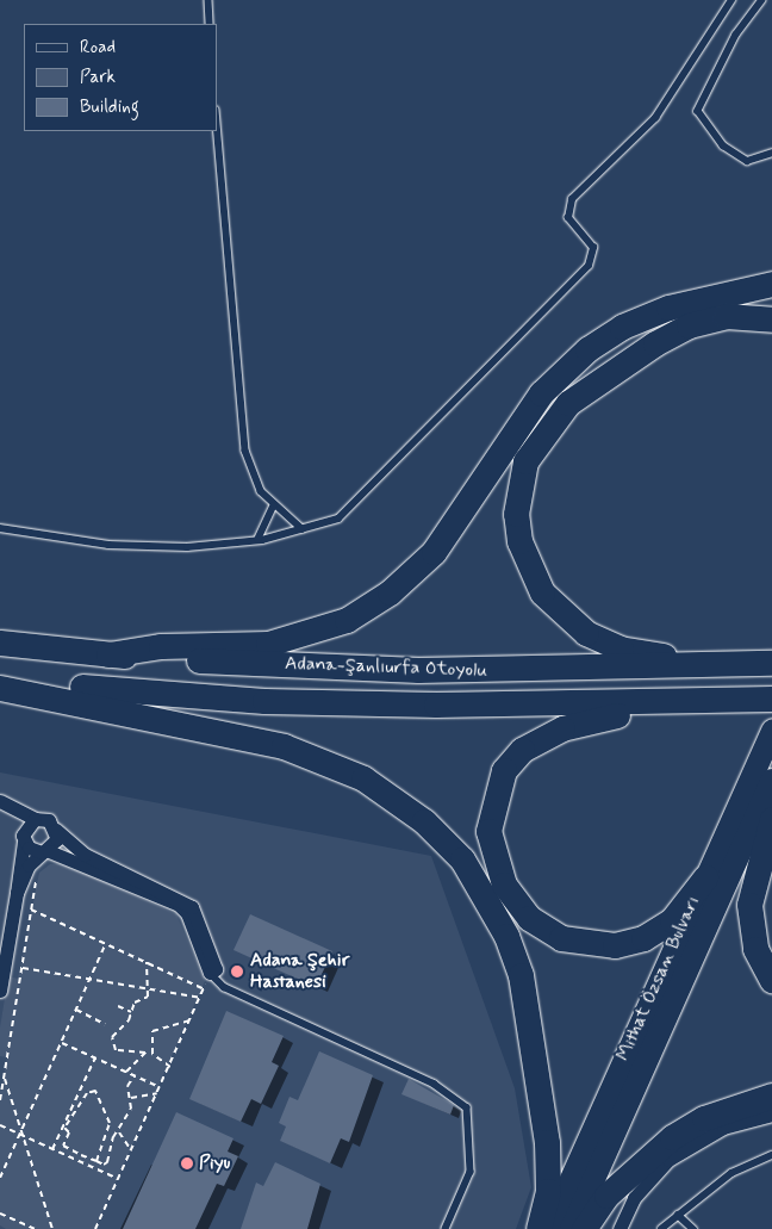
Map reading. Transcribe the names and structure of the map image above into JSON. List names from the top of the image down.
{
  "streets": {
    "highway": ["Adana-Şanlıurfa Otoyolu"],
    "main road": ["Mithat Özsan Bulvarı"]
  },
  "places": ["Adana Şehir Hastanesi", "Piyu"],
  "legend": ["Road", "Park", "Building"]
}
